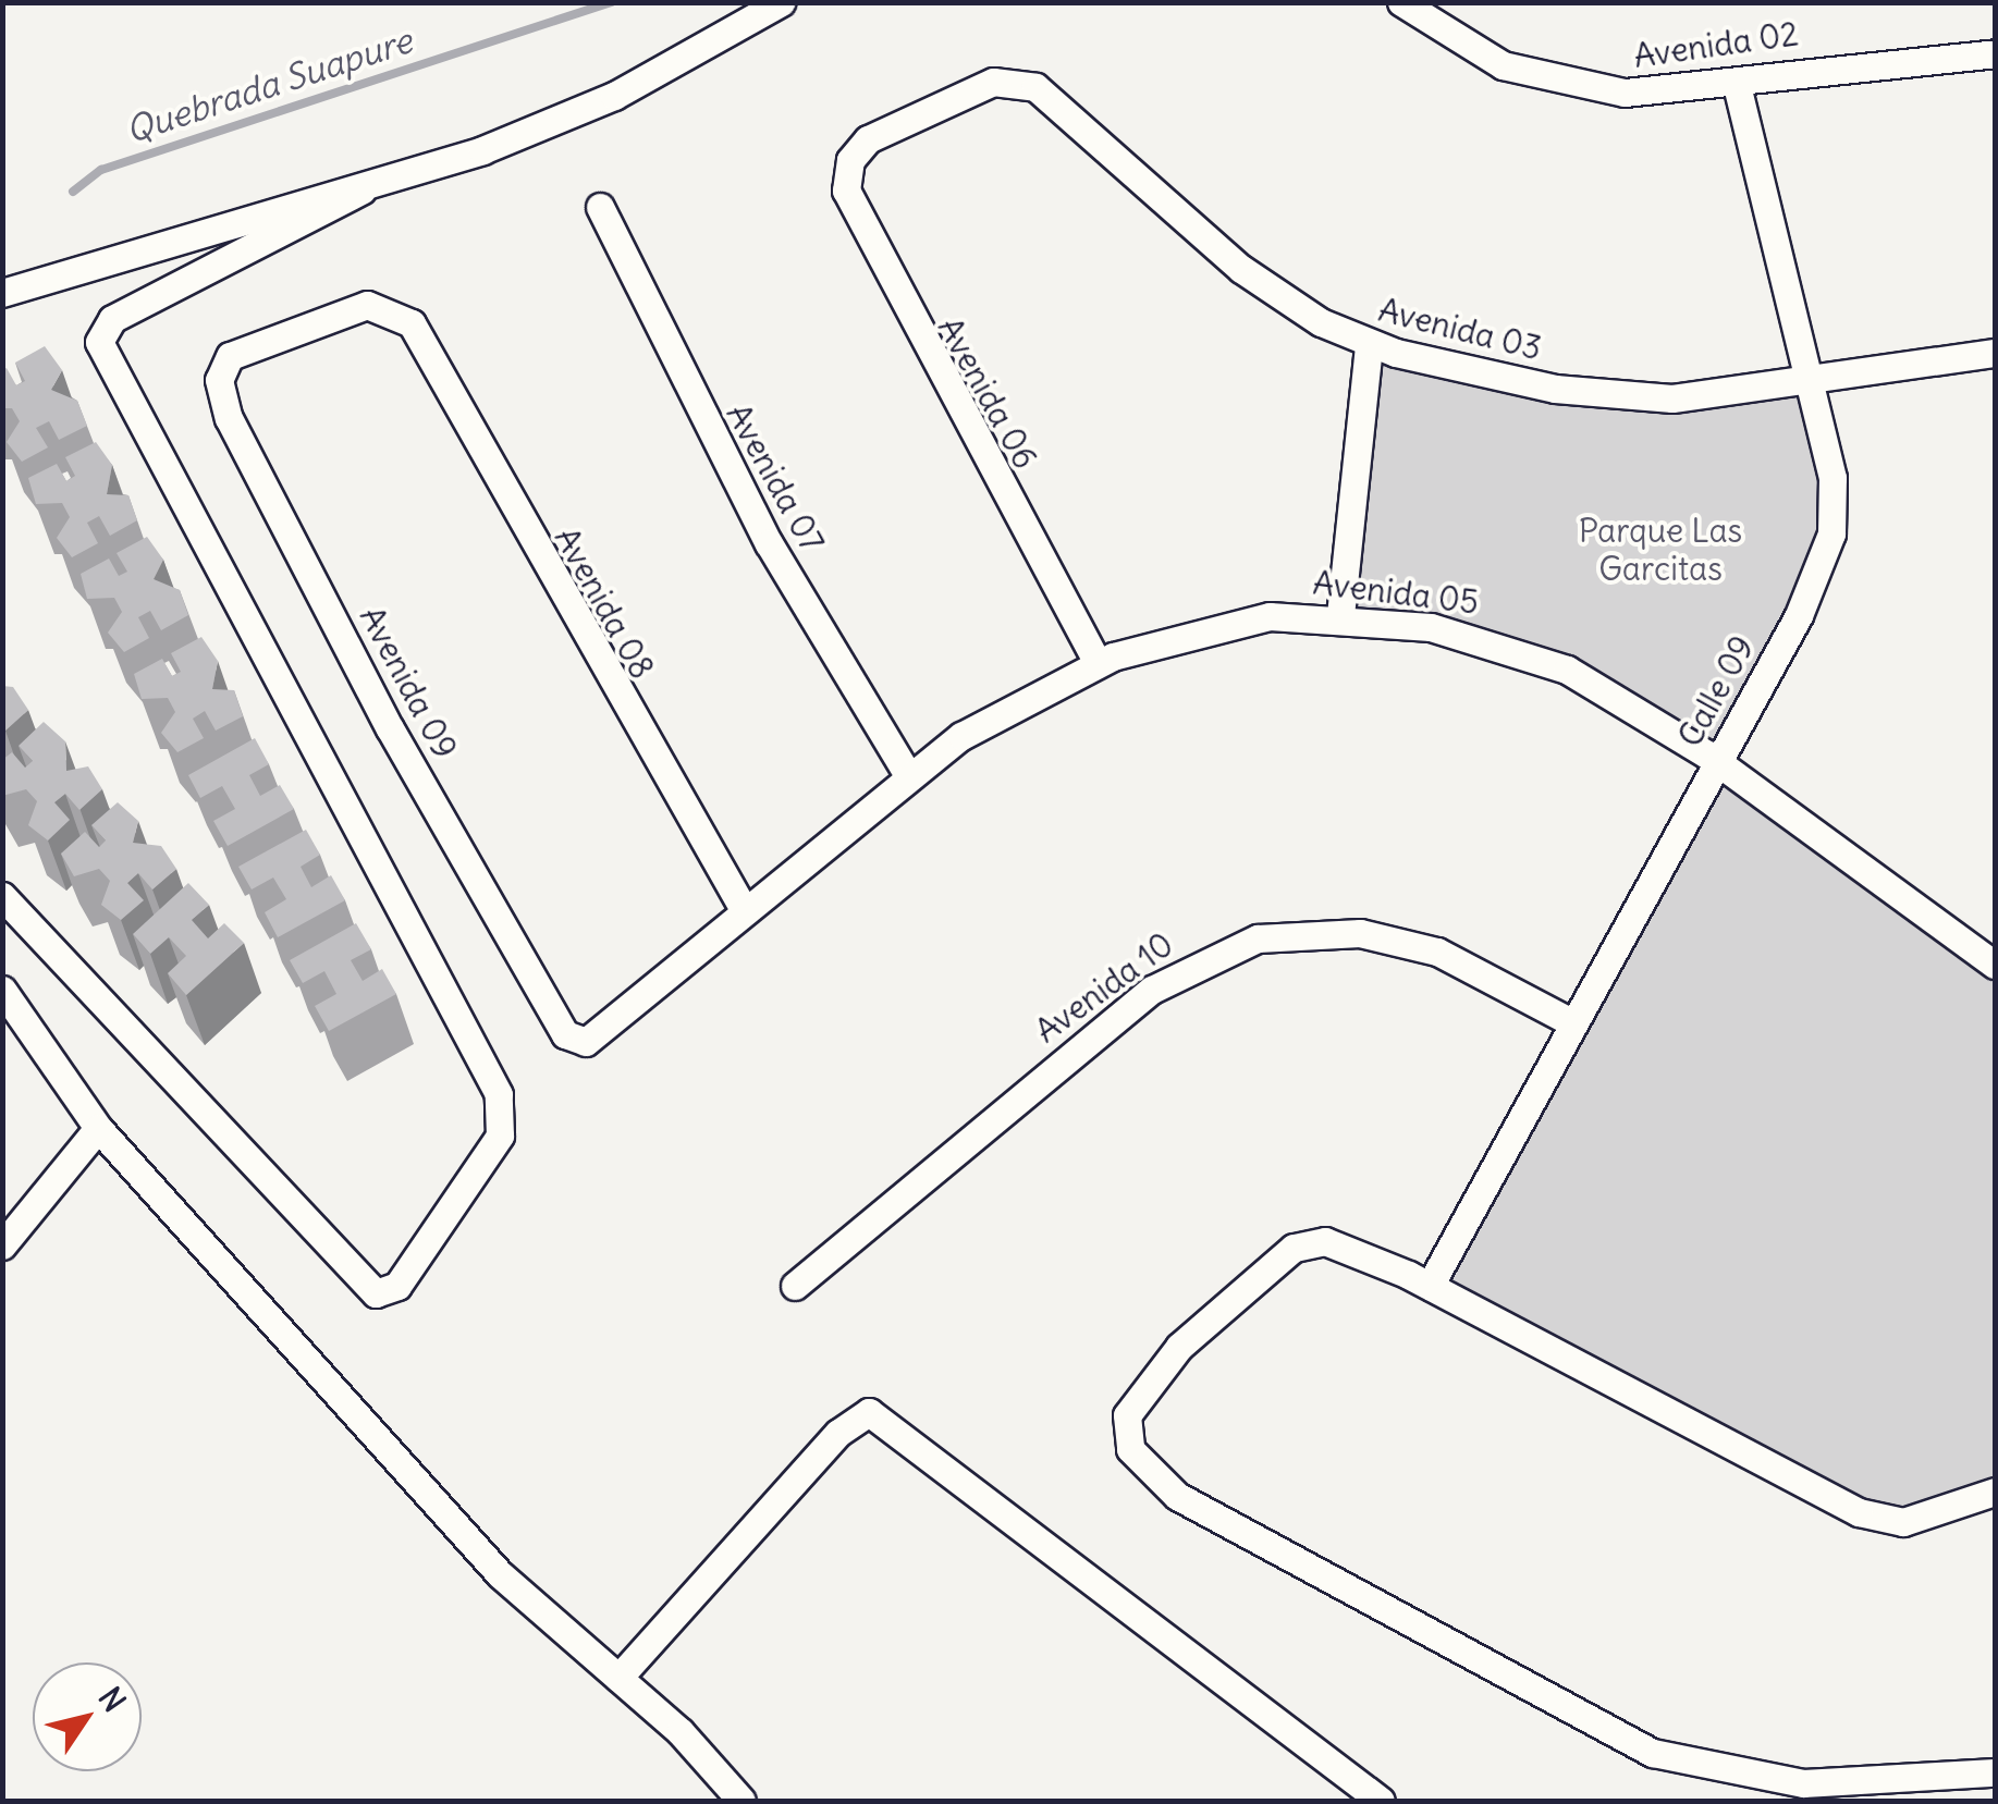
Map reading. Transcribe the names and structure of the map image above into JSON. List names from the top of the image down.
{
  "streets": {
    "street": [
      "Avenida 02",
      "Avenida 03",
      "Avenida 06",
      "Avenida 07",
      "Avenida 05",
      "Avenida 08",
      "Avenida 09",
      "Calle 09",
      "Avenida 10"
    ]
  },
  "crossings": [
    ["Avenida 02", "Calle 09"],
    ["Avenida 03", "Avenida 06"],
    ["Avenida 03", "Calle 09"],
    ["Avenida 06", "Avenida 05"],
    ["Avenida 07", "Avenida 05"],
    ["Avenida 05", "Avenida 08"],
    ["Avenida 05", "Avenida 09"],
    ["Avenida 05", "Calle 09"],
    ["Avenida 08", "Avenida 09"],
    ["Calle 09", "Avenida 10"]
  ],
  "water": ["Quebrada Suapure"],
  "parks": ["Parque Las Garcitas"],
  "north": "top right"
}
